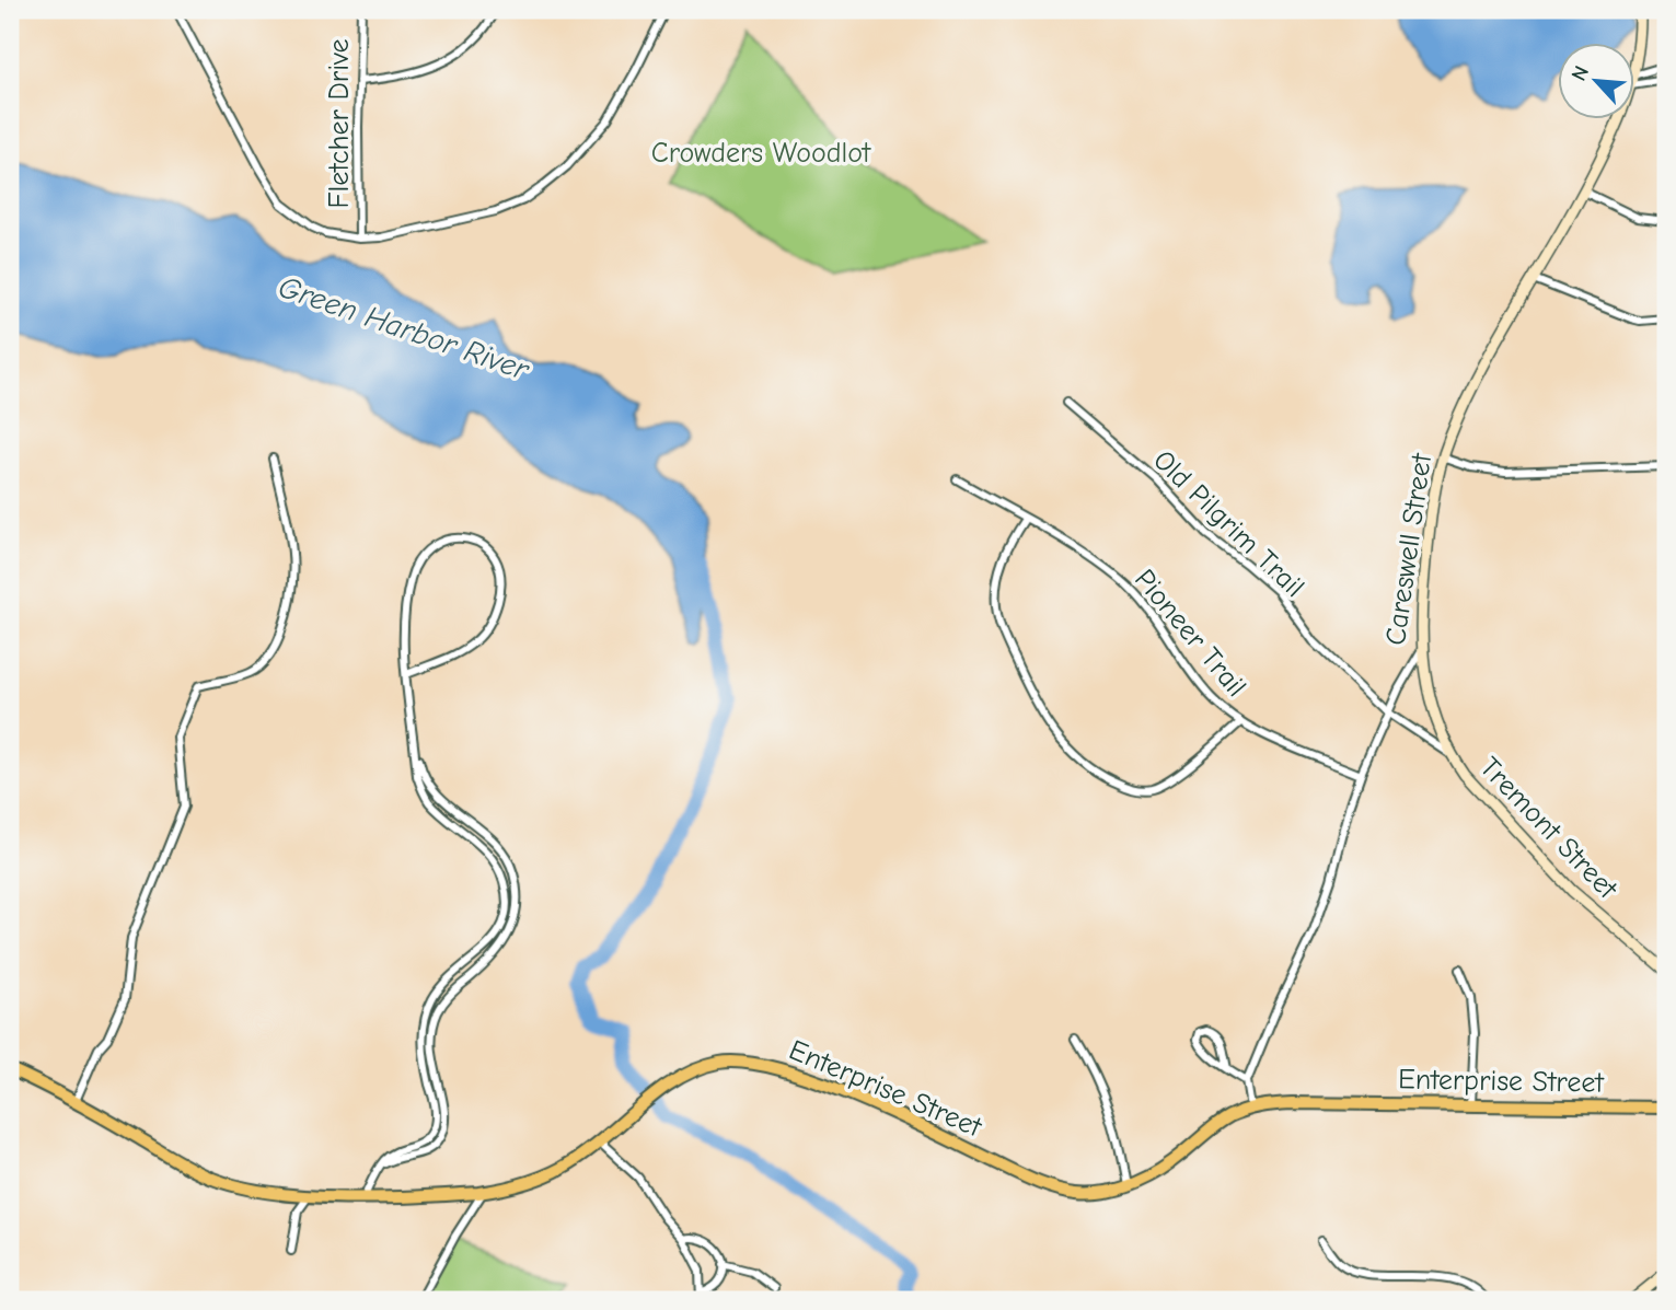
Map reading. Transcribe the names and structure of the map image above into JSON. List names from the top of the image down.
{
  "streets": {
    "main road": ["Careswell Street", "Tremont Street", "Enterprise Street"],
    "street": ["Fletcher Drive", "Old Pilgrim Trail", "Pioneer Trail"]
  },
  "crossings": [
    ["Old Pilgrim Trail", "Careswell Street"],
    ["Old Pilgrim Trail", "Tremont Street"],
    ["Careswell Street", "Pioneer Trail"],
    ["Careswell Street", "Tremont Street"]
  ],
  "water": ["Green Harbor River"],
  "parks": ["Crowders Woodlot"],
  "north": "top left"
}
